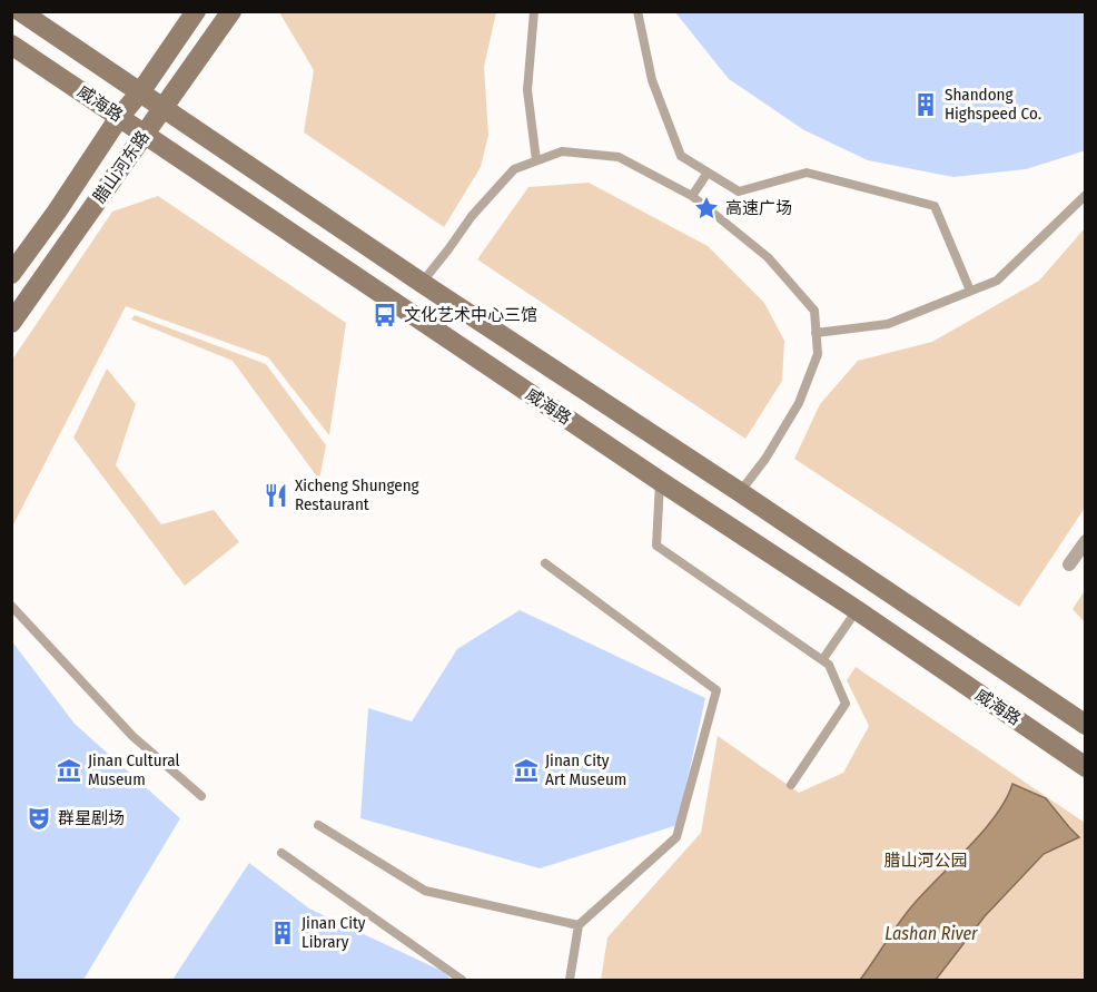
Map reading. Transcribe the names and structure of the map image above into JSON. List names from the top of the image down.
{
  "streets": {
    "main road": ["威海路", "腊山河东路"]
  },
  "crossings": [
    ["威海路", "腊山河东路"]
  ],
  "water": ["Lashan River"],
  "parks": ["腊山河公园"],
  "places": {
    "building": ["Shandong Highspeed Co.", "Jinan City Library"],
    "place": ["高速广场"],
    "bus stop": ["文化艺术中心三馆"],
    "restaurant": ["Xicheng Shungeng Restaurant"],
    "museum": ["Jinan Cultural Museum", "Jinan City Art Museum"],
    "theatre": ["群星剧场"]
  }
}
